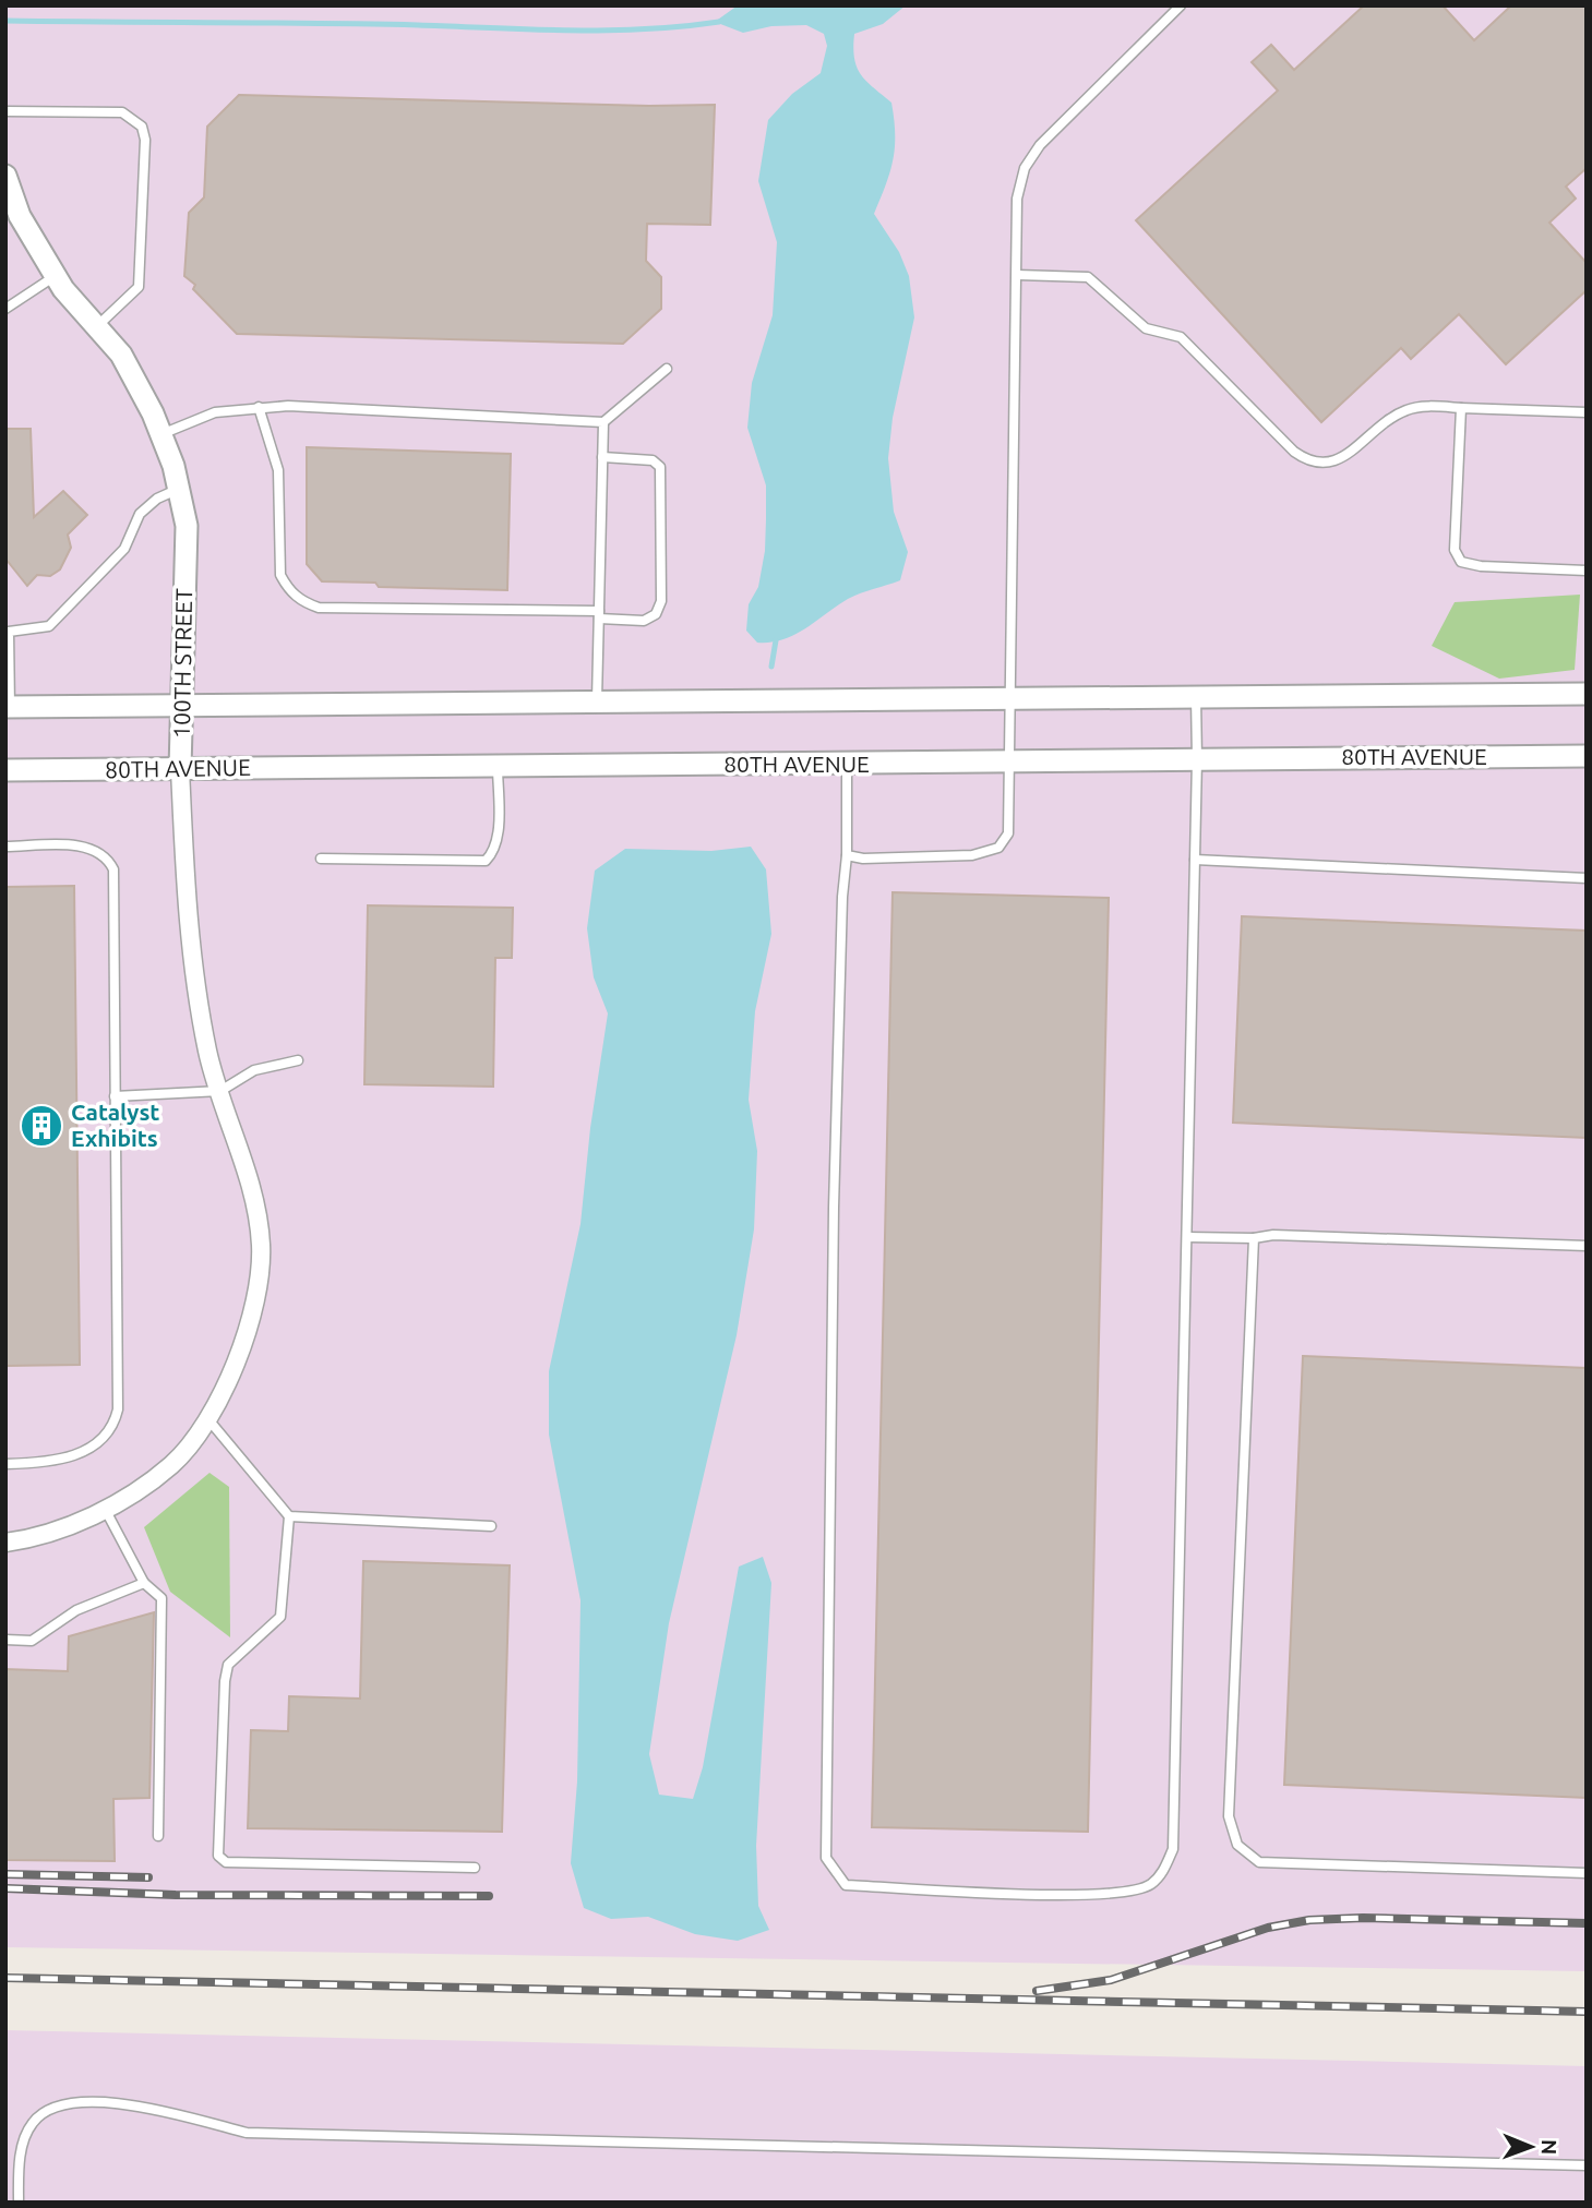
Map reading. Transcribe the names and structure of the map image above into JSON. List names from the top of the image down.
{
  "streets": {
    "street": ["100TH STREET", "80TH AVENUE"]
  },
  "crossings": [
    ["100TH STREET", "80TH AVENUE"]
  ],
  "places": {
    "building": ["Catalyst Exhibits"]
  },
  "north": "right"
}
